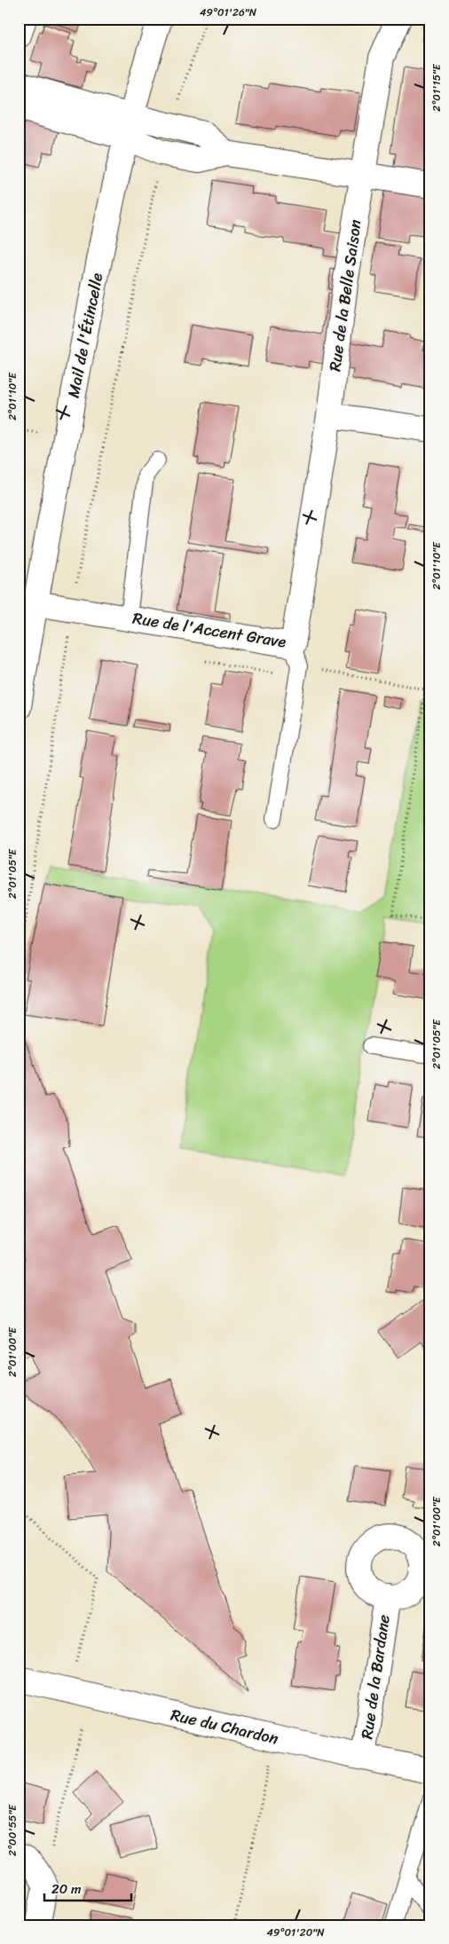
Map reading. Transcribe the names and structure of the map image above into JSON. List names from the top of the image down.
{
  "streets": {
    "street": [
      "Rue de la Belle Saison",
      "Mail de l'Étincelle",
      "Rue de l'Accent Grave",
      "Rue de la Bardane",
      "Rue du Chardon"
    ]
  },
  "crossings": [
    ["Rue de la Belle Saison", "Rue de l'Accent Grave"],
    ["Mail de l'Étincelle", "Rue de l'Accent Grave"],
    ["Rue de la Bardane", "Rue du Chardon"]
  ],
  "scale_bar": "20 m",
  "coordinates": [
    "49°01'26\"N",
    "2°01'15\"E",
    "2°01'10\"E",
    "2°01'05\"E",
    "2°01'00\"E",
    "2°00'55\"E",
    "49°01'20\"N"
  ]
}
